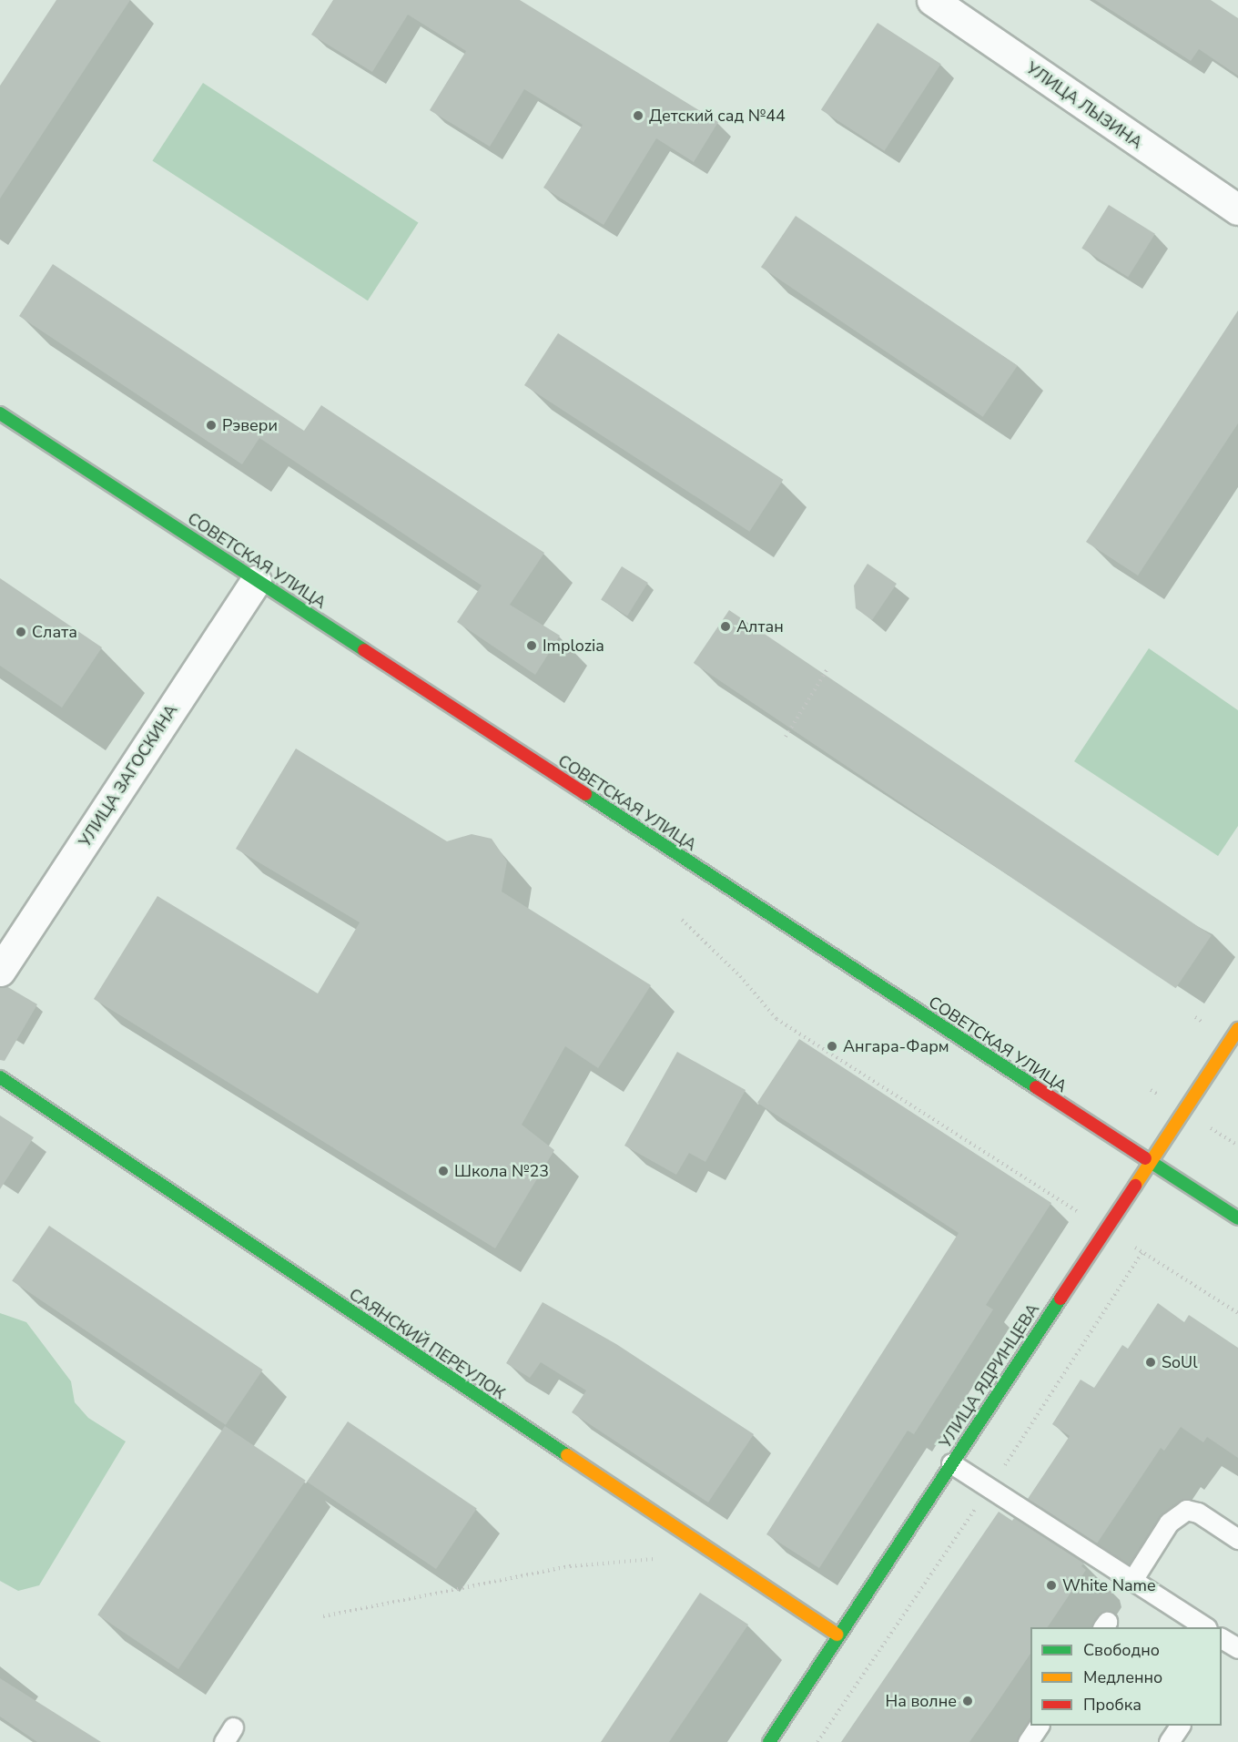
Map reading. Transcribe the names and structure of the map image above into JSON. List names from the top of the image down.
{
  "streets": {
    "street": [
      "УЛИЦА ЛЫЗИНА",
      "СОВЕТСКАЯ УЛИЦА",
      "УЛИЦА ЗАГОСКИНА",
      "САЯНСКИЙ ПЕРЕУЛОК",
      "УЛИЦА ЯДРИНЦЕВА"
    ]
  },
  "crossings": [
    ["СОВЕТСКАЯ УЛИЦА", "УЛИЦА ЗАГОСКИНА"],
    ["СОВЕТСКАЯ УЛИЦА", "УЛИЦА ЯДРИНЦЕВА"],
    ["САЯНСКИЙ ПЕРЕУЛОК", "УЛИЦА ЯДРИНЦЕВА"]
  ],
  "places": [
    "Детский сад №44",
    "Рэвери",
    "Алтан",
    "Слата",
    "Implozia",
    "Ангара-Фарм",
    "Школа №23",
    "SoUl",
    "White Name",
    "На волне"
  ],
  "legend": ["Свободно", "Медленно", "Пробка"]
}
